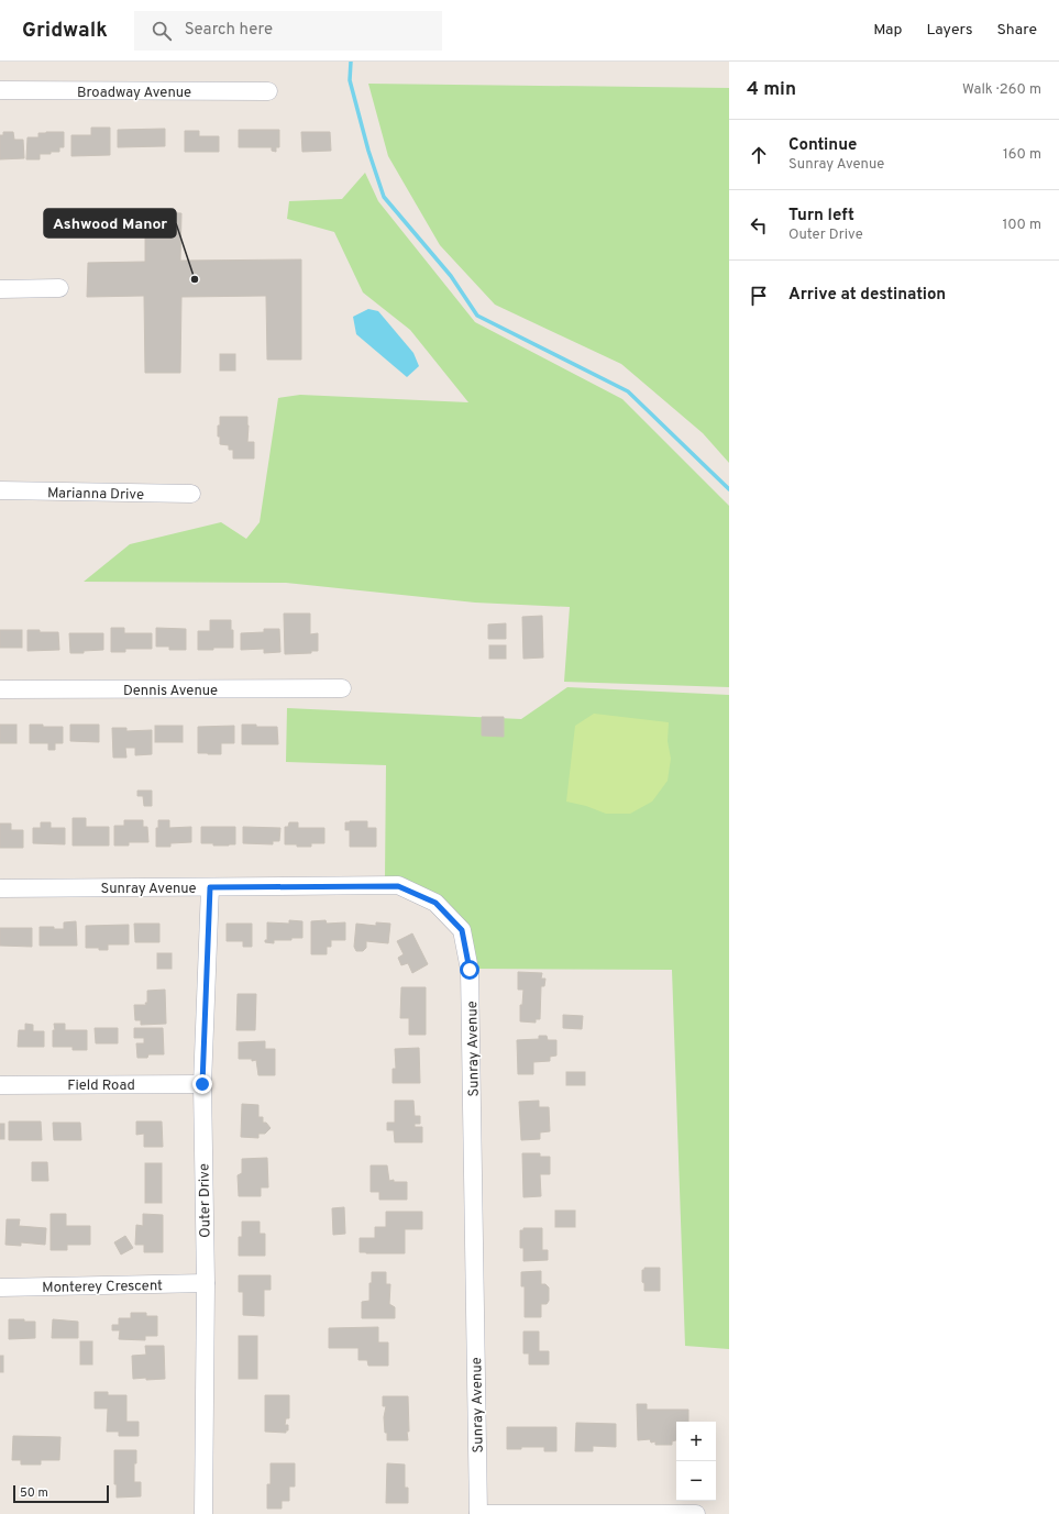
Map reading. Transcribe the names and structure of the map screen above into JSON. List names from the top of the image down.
{
  "streets": {
    "street": [
      "Broadway Avenue",
      "Marianna Drive",
      "Dennis Avenue",
      "Sunray Avenue",
      "Field Road",
      "Outer Drive",
      "Monterey Crescent"
    ]
  },
  "crossings": [
    ["Sunray Avenue", "Outer Drive"],
    ["Field Road", "Outer Drive"],
    ["Outer Drive", "Monterey Crescent"]
  ],
  "places": ["Ashwood Manor"],
  "scale_bar": "50 m",
  "page": {
    "header": "Gridwalk",
    "search": "Search here",
    "nav": ["Map", "Layers", "Share"],
    "heading": ["4 min", "Walk · 260 m"],
    "list": [
      ["Continue", "Sunray Avenue", "160 m"],
      ["Turn left", "Outer Drive", "100 m"],
      "Arrive at destination"
    ],
    "map_buttons": ["+", "−"],
    "scale": "50 m"
  }
}
